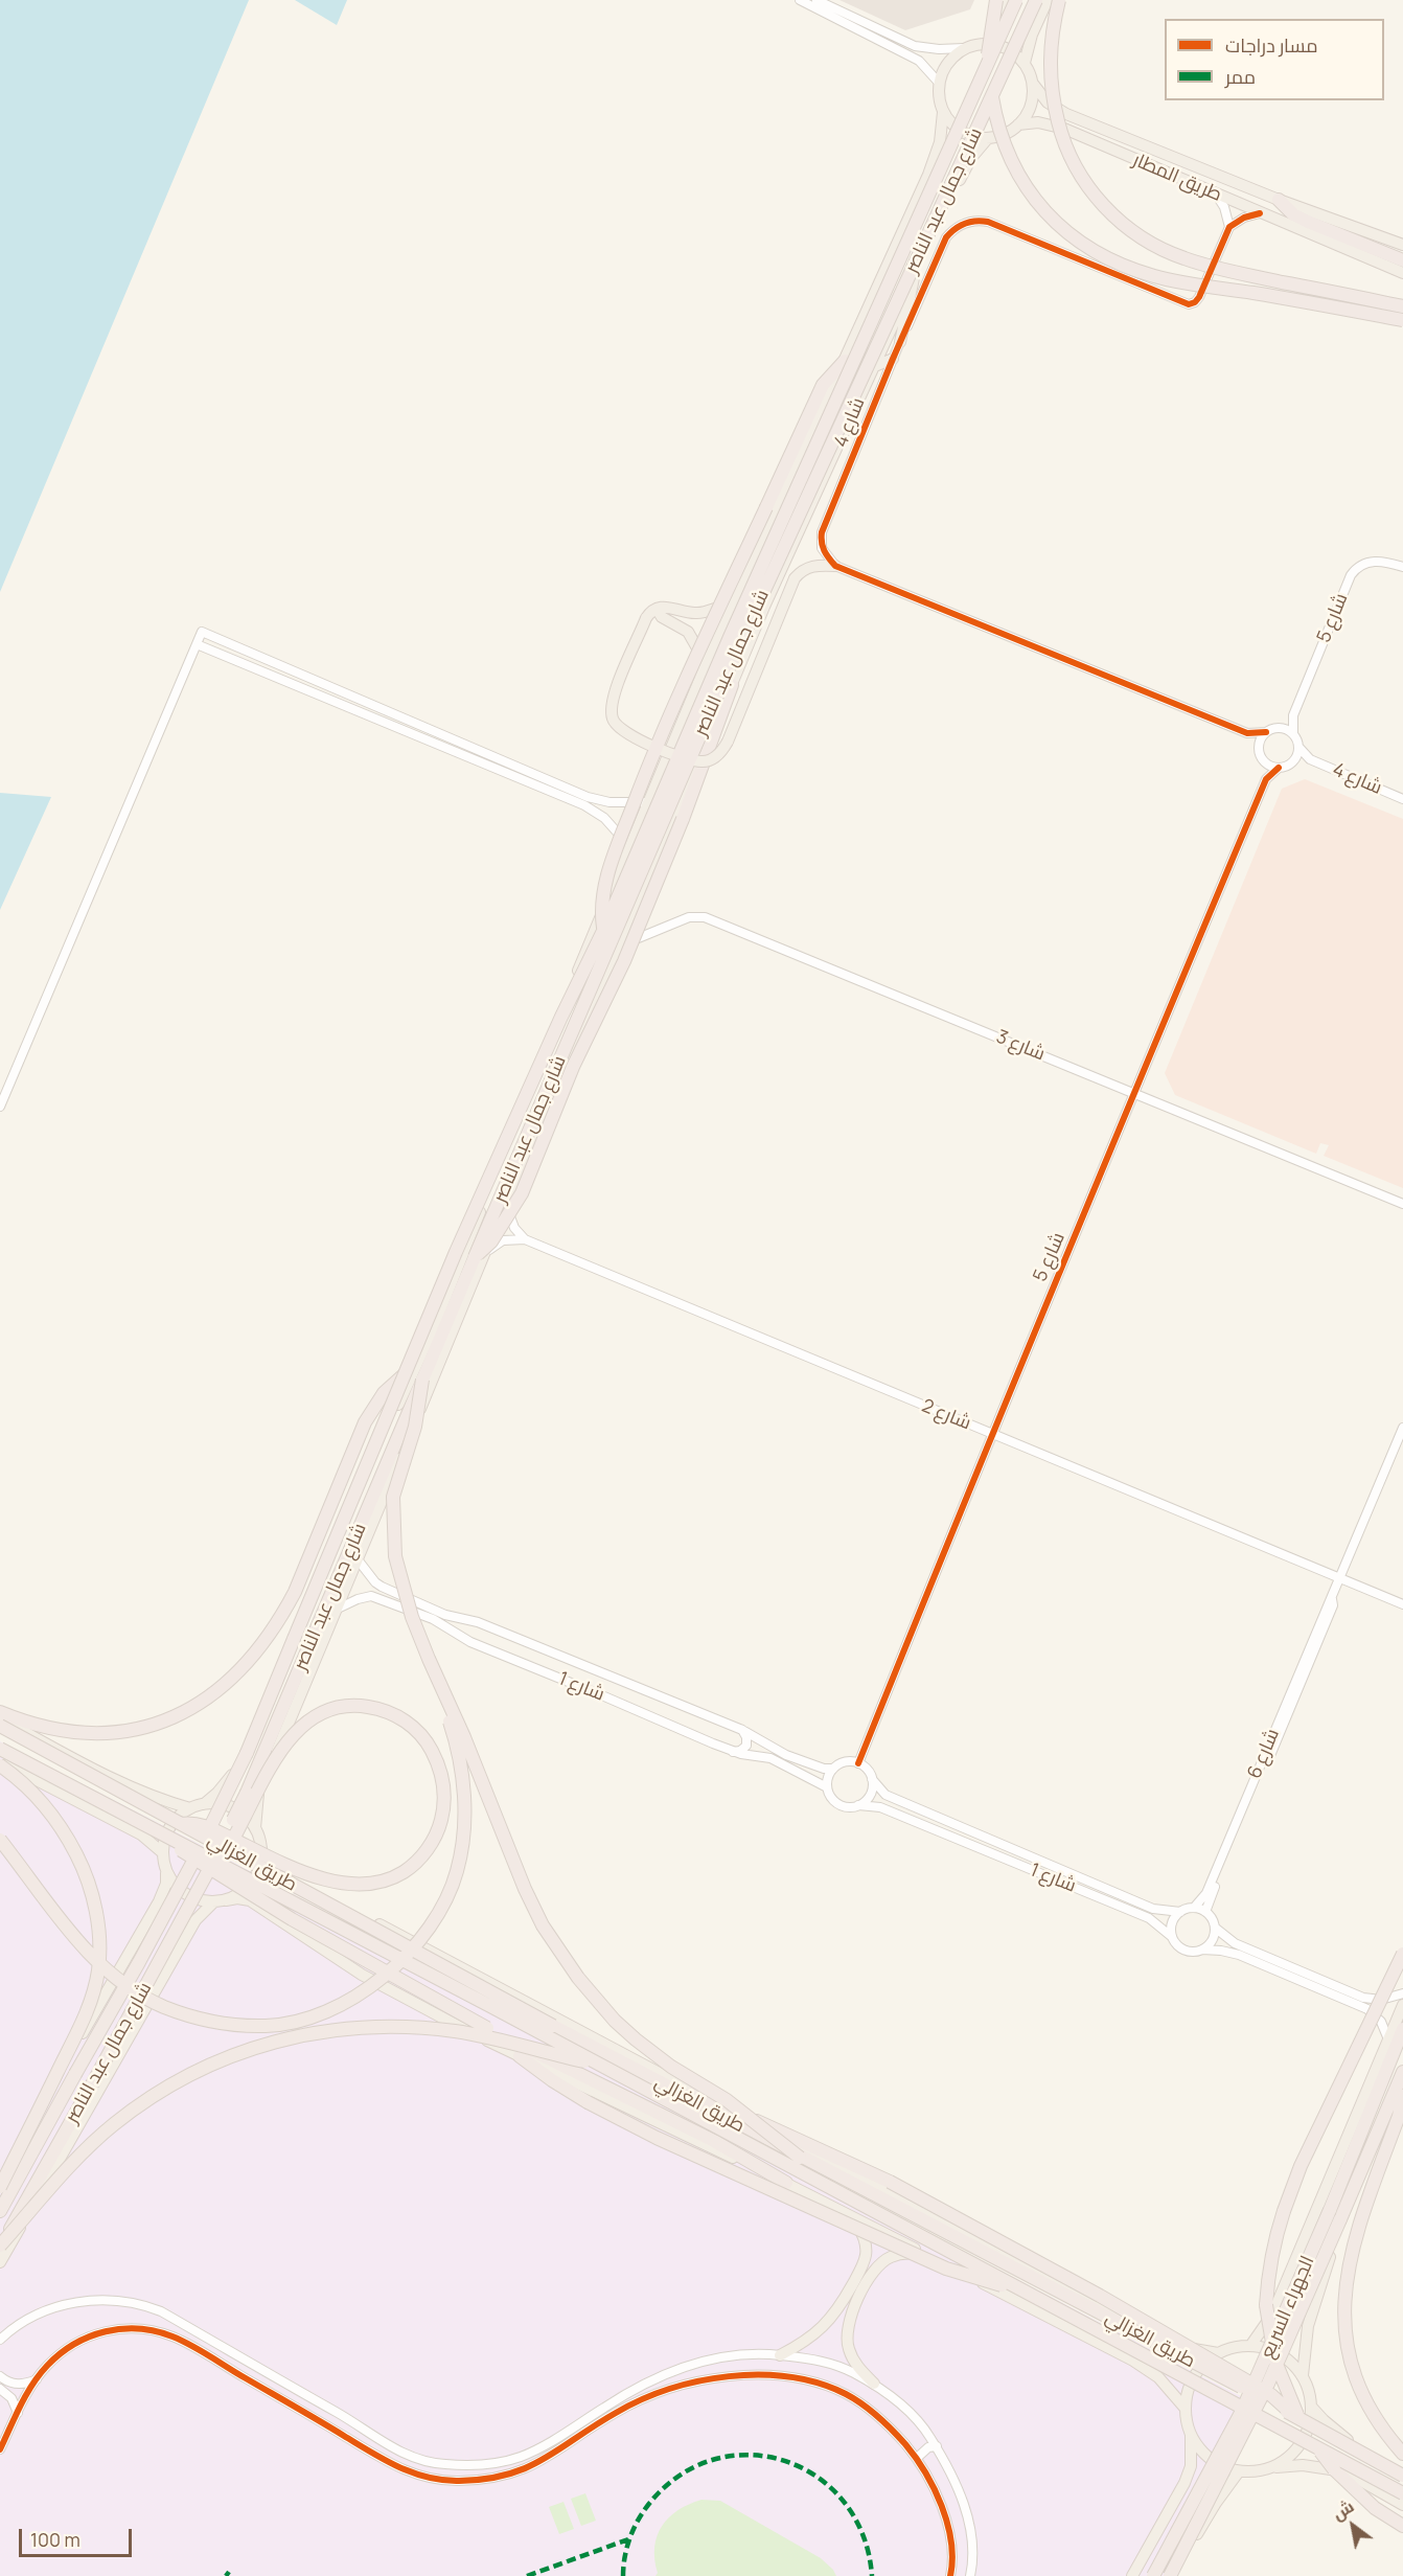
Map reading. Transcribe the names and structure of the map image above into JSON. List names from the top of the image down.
{
  "streets": {
    "highway": ["شارع جمال عبد الناصر", "طريق الغزالي", "الجهراء السريع"],
    "main road": ["طريق المطار"],
    "street": [
      "شارع 4",
      "شارع 5",
      "شارع 3",
      "شارع 2",
      "شارع 1",
      "شارع 6"
    ]
  },
  "crossings": [
    ["طريق المطار", "شارع جمال عبد الناصر"],
    ["شارع جمال عبد الناصر", "شارع 3"],
    ["شارع جمال عبد الناصر", "شارع 1"],
    ["شارع جمال عبد الناصر", "طريق الغزالي"],
    ["شارع 4", "شارع 5"],
    ["شارع 5", "شارع 3"],
    ["شارع 5", "شارع 2"],
    ["شارع 5", "شارع 1"],
    ["شارع 2", "شارع 6"],
    ["شارع 1", "شارع 6"],
    ["طريق الغزالي", "الجهراء السريع"]
  ],
  "legend": ["مسار دراجات", "ممر"],
  "scale_bar": "100 m",
  "north": "top left"
}
